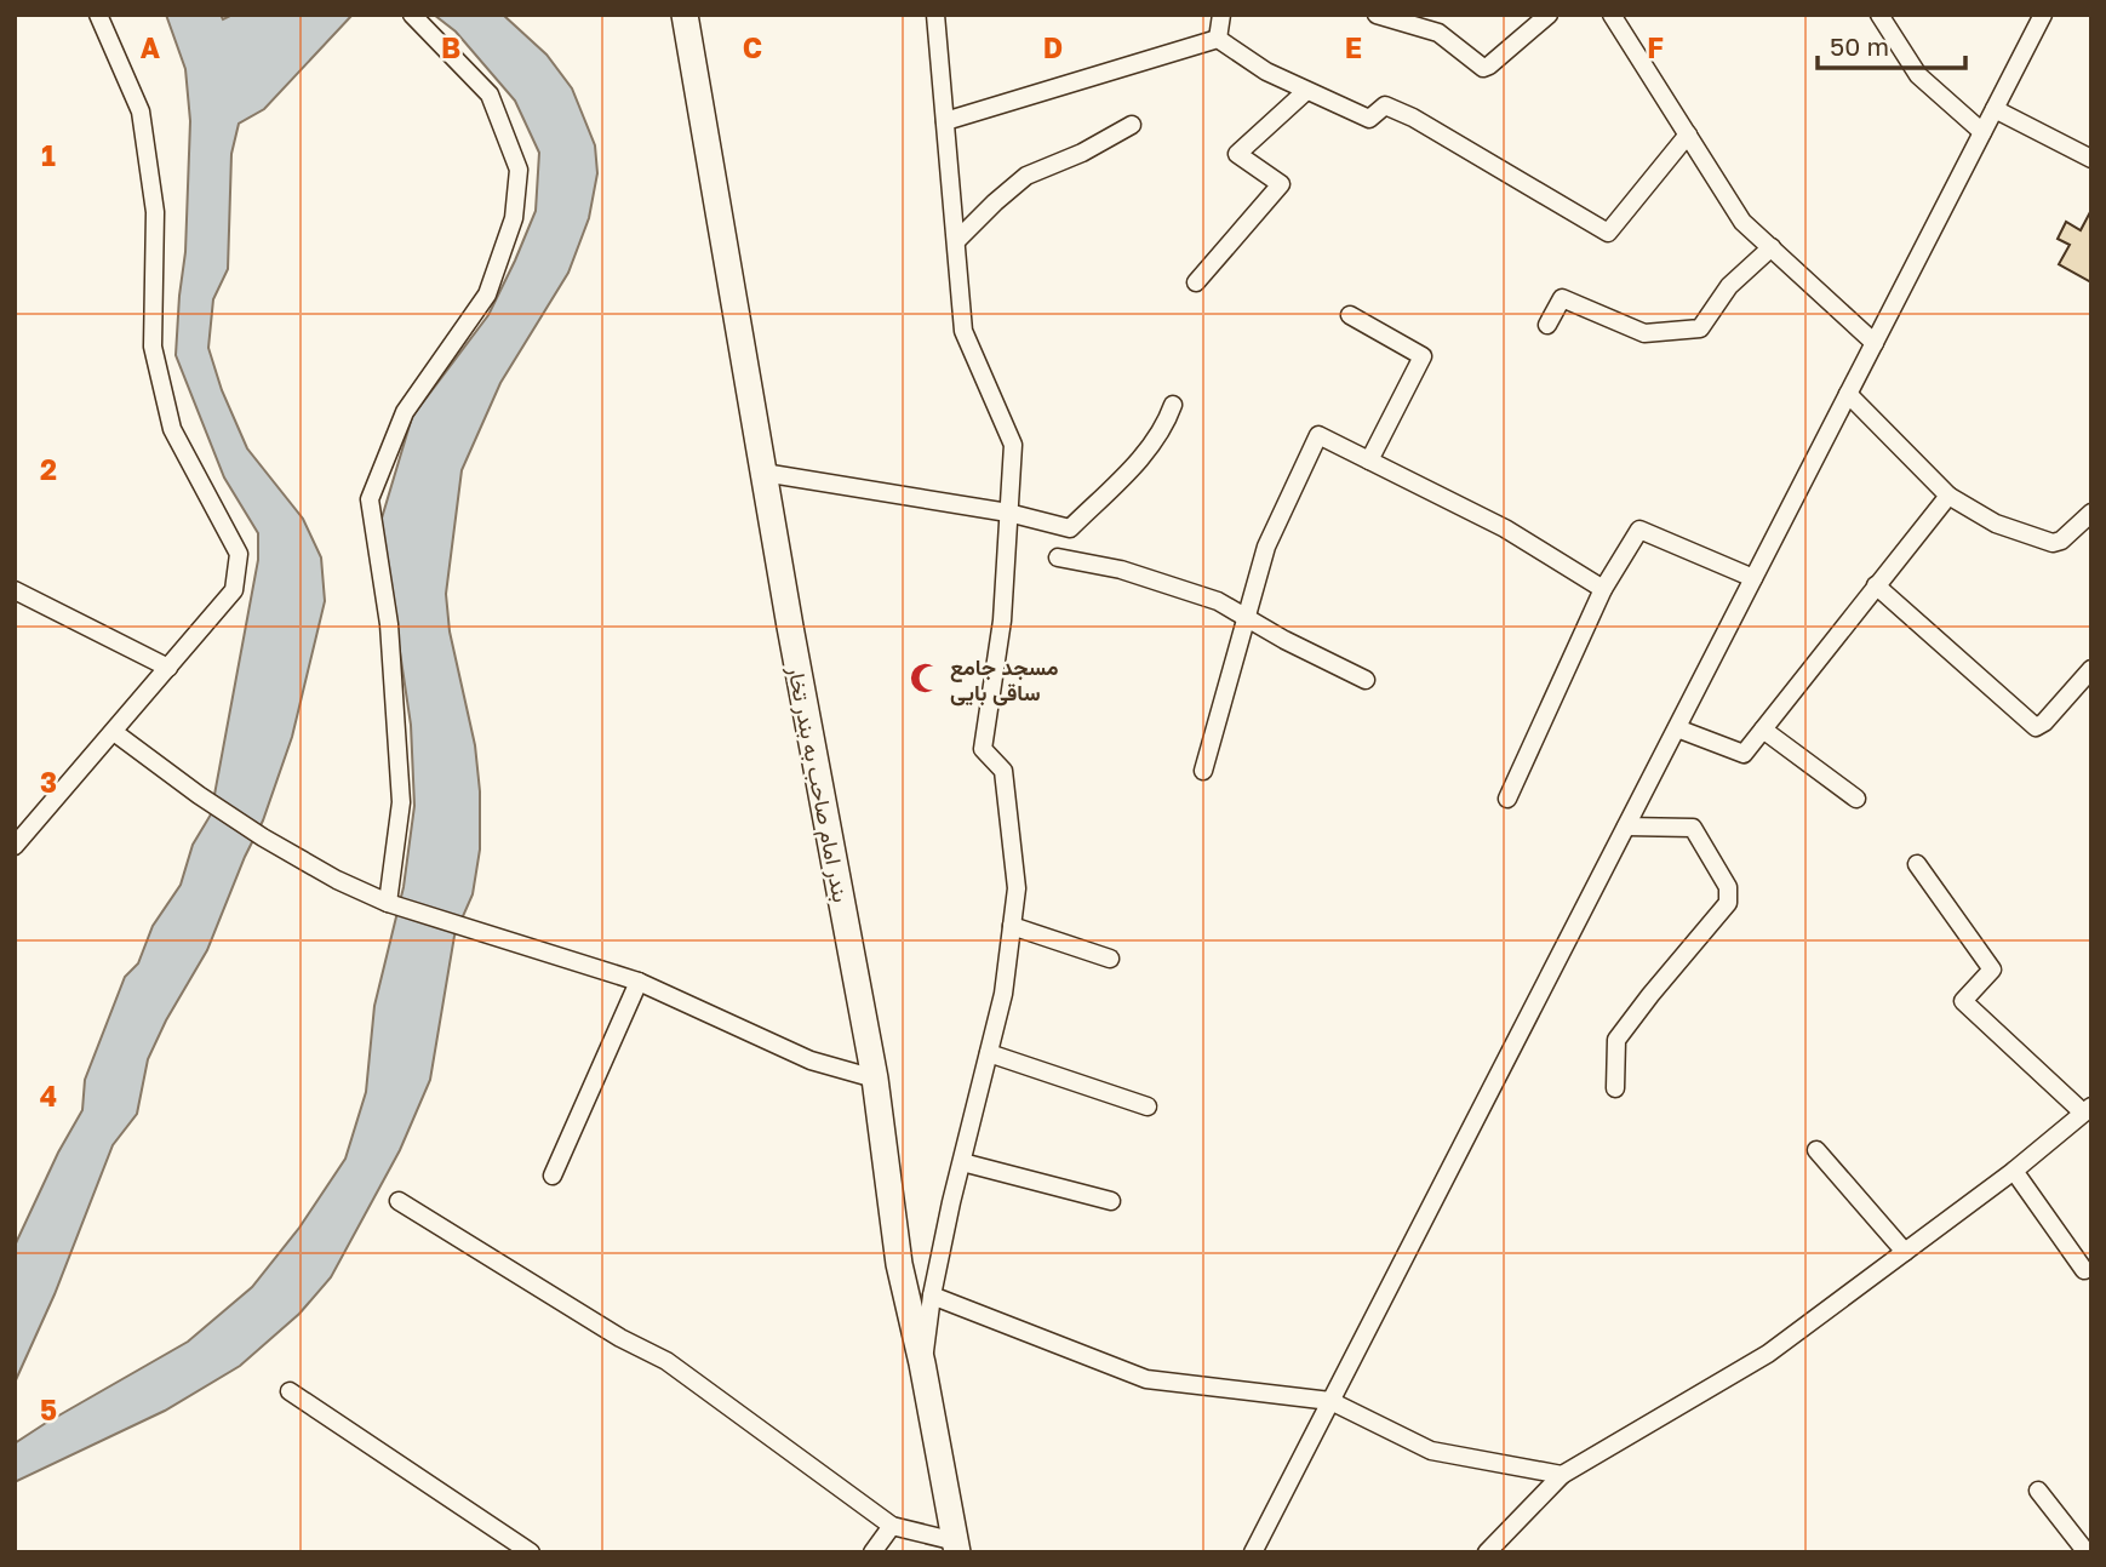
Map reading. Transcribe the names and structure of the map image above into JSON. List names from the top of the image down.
{
  "streets": {
    "main road": ["بندر امام صاحب به بندر تخار"]
  },
  "places": {
    "mosque": ["مسجد جامع ساقی بایی"]
  },
  "scale_bar": "50 m",
  "grid": {
    "columns": [
      "A",
      "B",
      "C",
      "D",
      "E",
      "F"
    ],
    "rows": [
      "1",
      "2",
      "3",
      "4",
      "5"
    ]
  }
}
